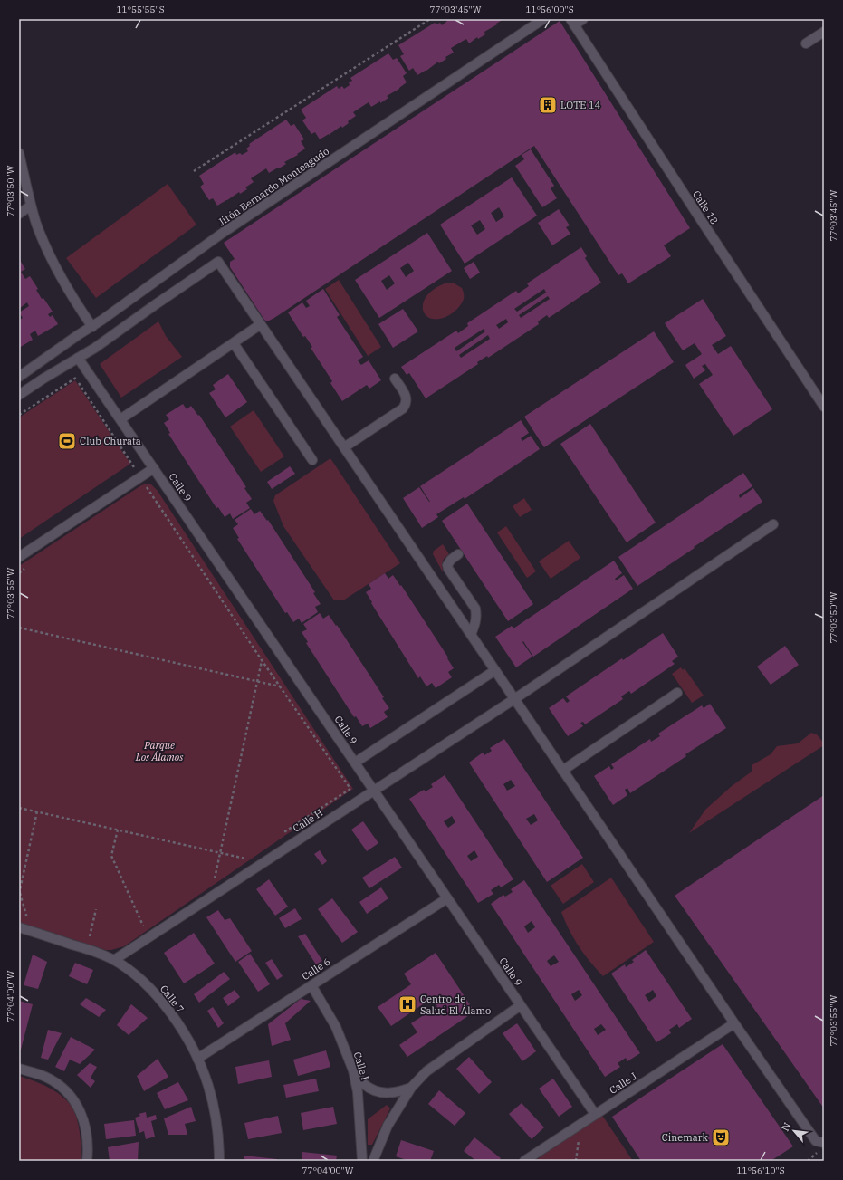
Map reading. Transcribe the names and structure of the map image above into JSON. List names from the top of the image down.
{
  "streets": {
    "street": [
      "Jirón Bernardo Monteagudo",
      "Calle 18",
      "Calle 9",
      "Calle H",
      "Calle 6",
      "Calle 7",
      "Calle I",
      "Calle J"
    ]
  },
  "crossings": [
    ["Calle 9", "Calle H"],
    ["Calle 9", "Calle 6"],
    ["Calle 9", "Calle J"],
    ["Calle H", "Calle 7"],
    ["Calle 6", "Calle 7"],
    ["Calle 6", "Calle I"]
  ],
  "parks": ["Parque Los Álamos"],
  "places": {
    "building": ["LOTE 14"],
    "sports": ["Club Churata"],
    "hospital": ["Centro de Salud El Álamo"],
    "theatre": ["Cinemark"]
  },
  "north": "top left",
  "coordinates": [
    "11°55'55\"S",
    "77°03'45\"W",
    "11°56'00\"S",
    "77°03'50\"W",
    "77°03'55\"W",
    "77°04'00\"W",
    "11°56'10\"S"
  ]
}
